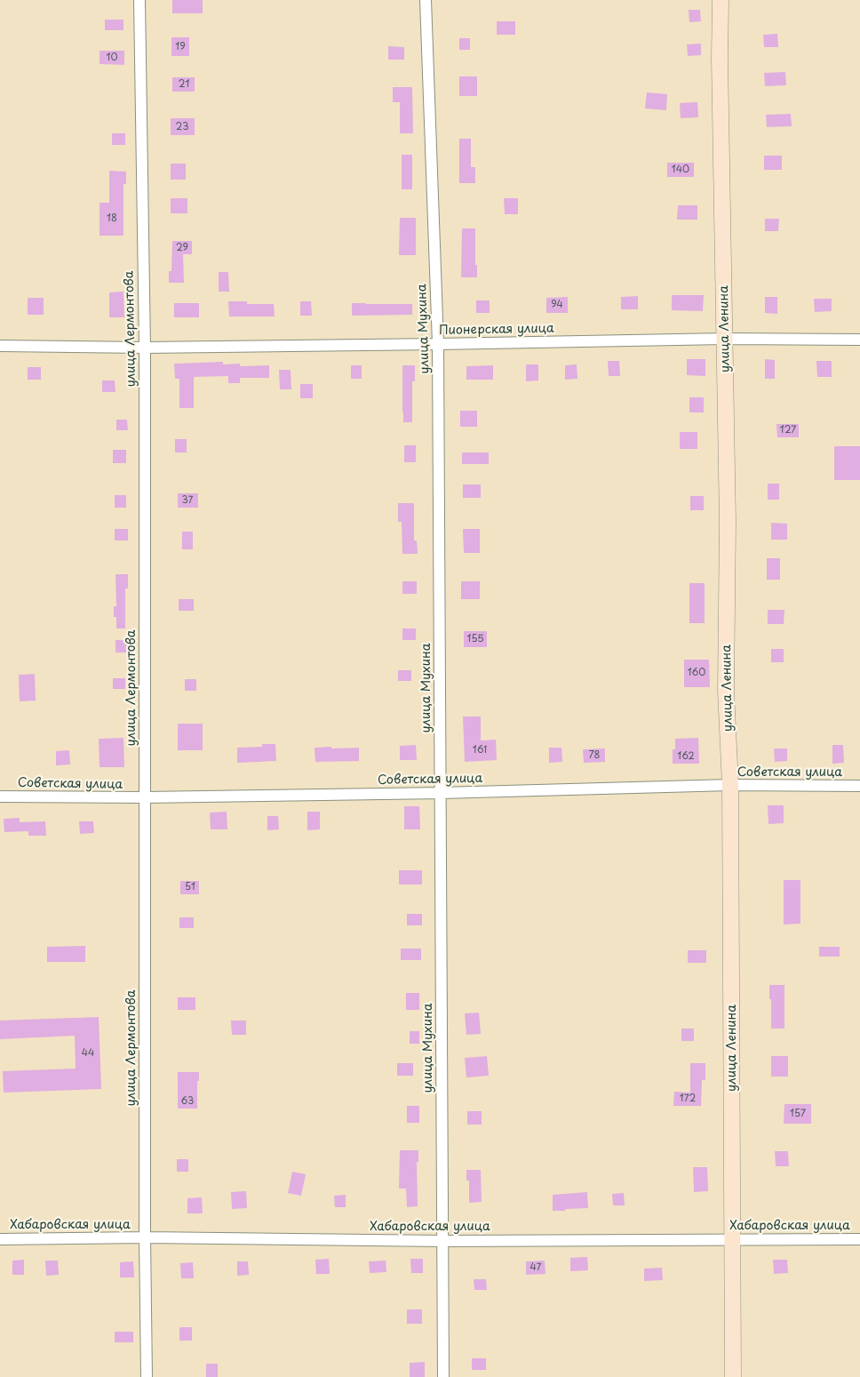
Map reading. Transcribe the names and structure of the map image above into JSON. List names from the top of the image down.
{
  "streets": {
    "main road": ["улица Ленина"],
    "street": [
      "улица Лермонтова",
      "улица Мухина",
      "Пионерская улица",
      "Советская улица",
      "Хабаровская улица"
    ]
  },
  "crossings": [
    ["улица Лермонтова", "Пионерская улица"],
    ["улица Лермонтова", "Советская улица"],
    ["улица Лермонтова", "Хабаровская улица"],
    ["улица Мухина", "Пионерская улица"],
    ["улица Мухина", "Советская улица"],
    ["улица Мухина", "Хабаровская улица"],
    ["улица Ленина", "Пионерская улица"],
    ["улица Ленина", "Советская улица"],
    ["улица Ленина", "Хабаровская улица"]
  ],
  "house_numbers": [
    "19",
    "10",
    "21",
    "23",
    "140",
    "18",
    "29",
    "94",
    "127",
    "37",
    "155",
    "160",
    "161",
    "78",
    "162",
    "51",
    "44",
    "172",
    "63",
    "157",
    "47"
  ]
}
